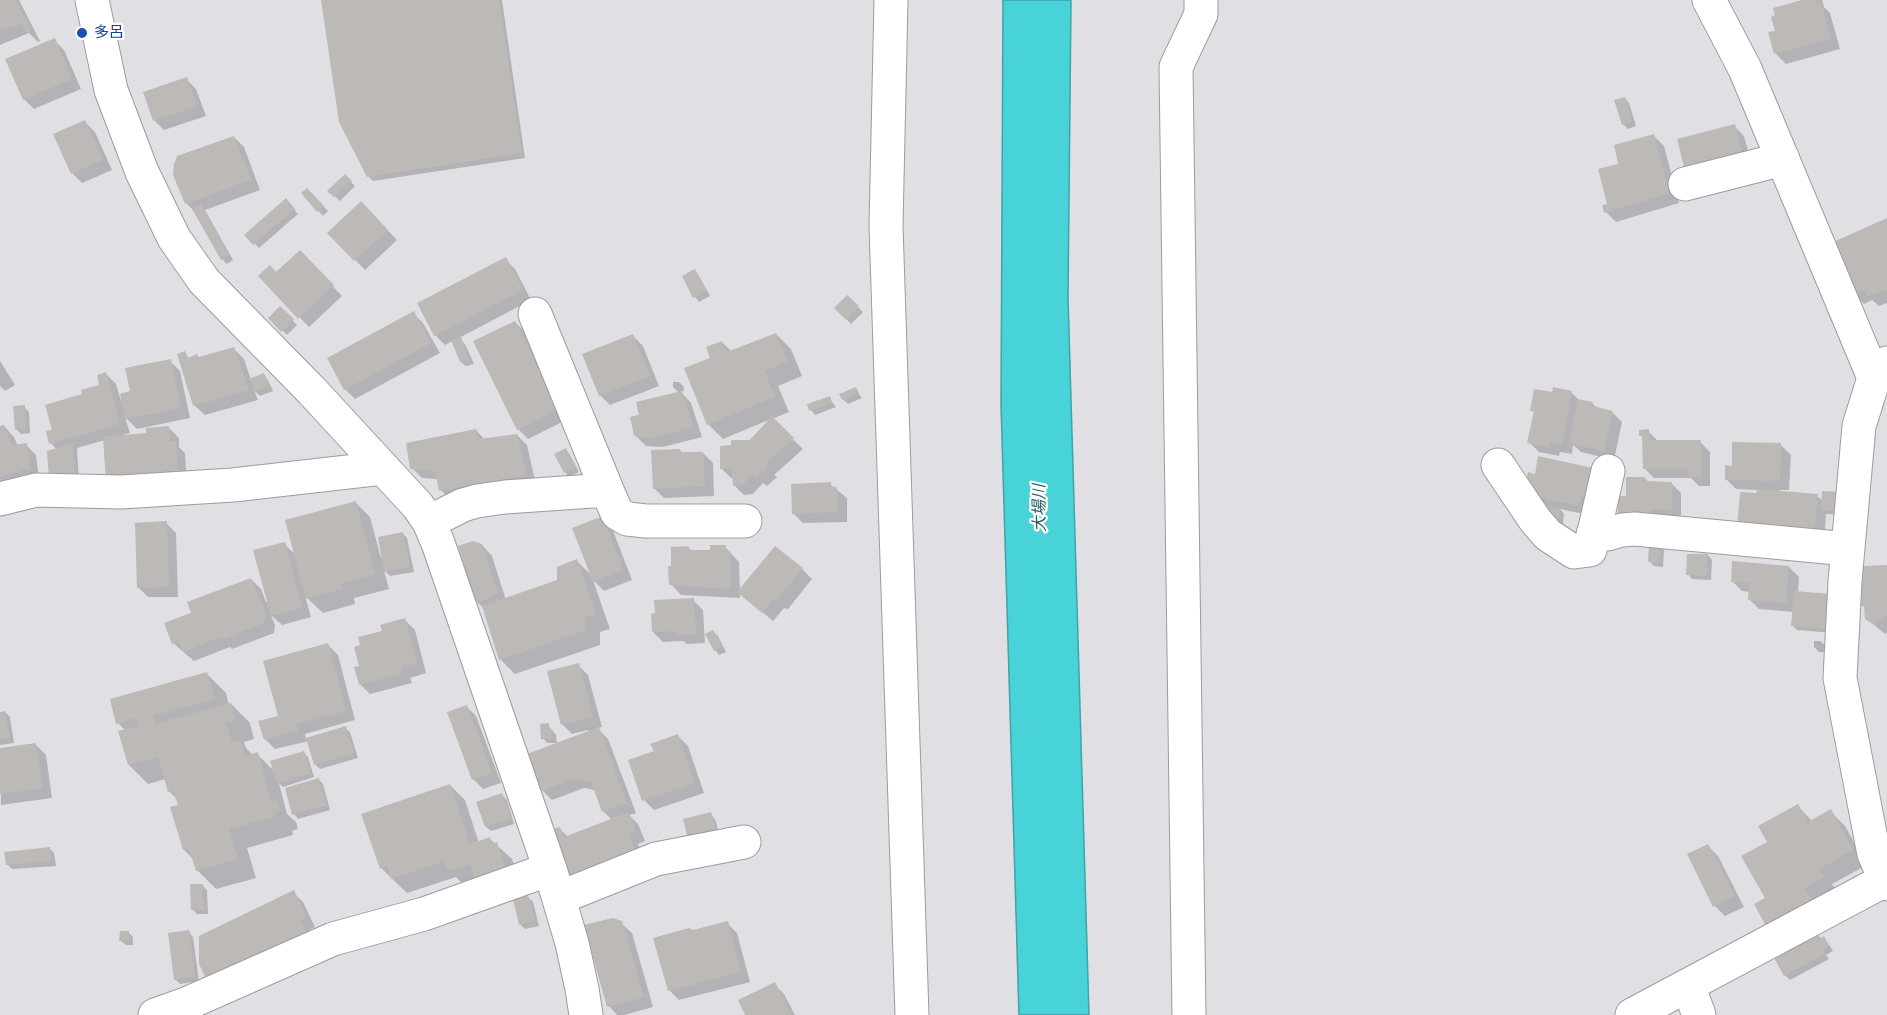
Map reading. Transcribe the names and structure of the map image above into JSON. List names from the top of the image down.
{
  "water": ["大場川"],
  "places": ["多呂"]
}
